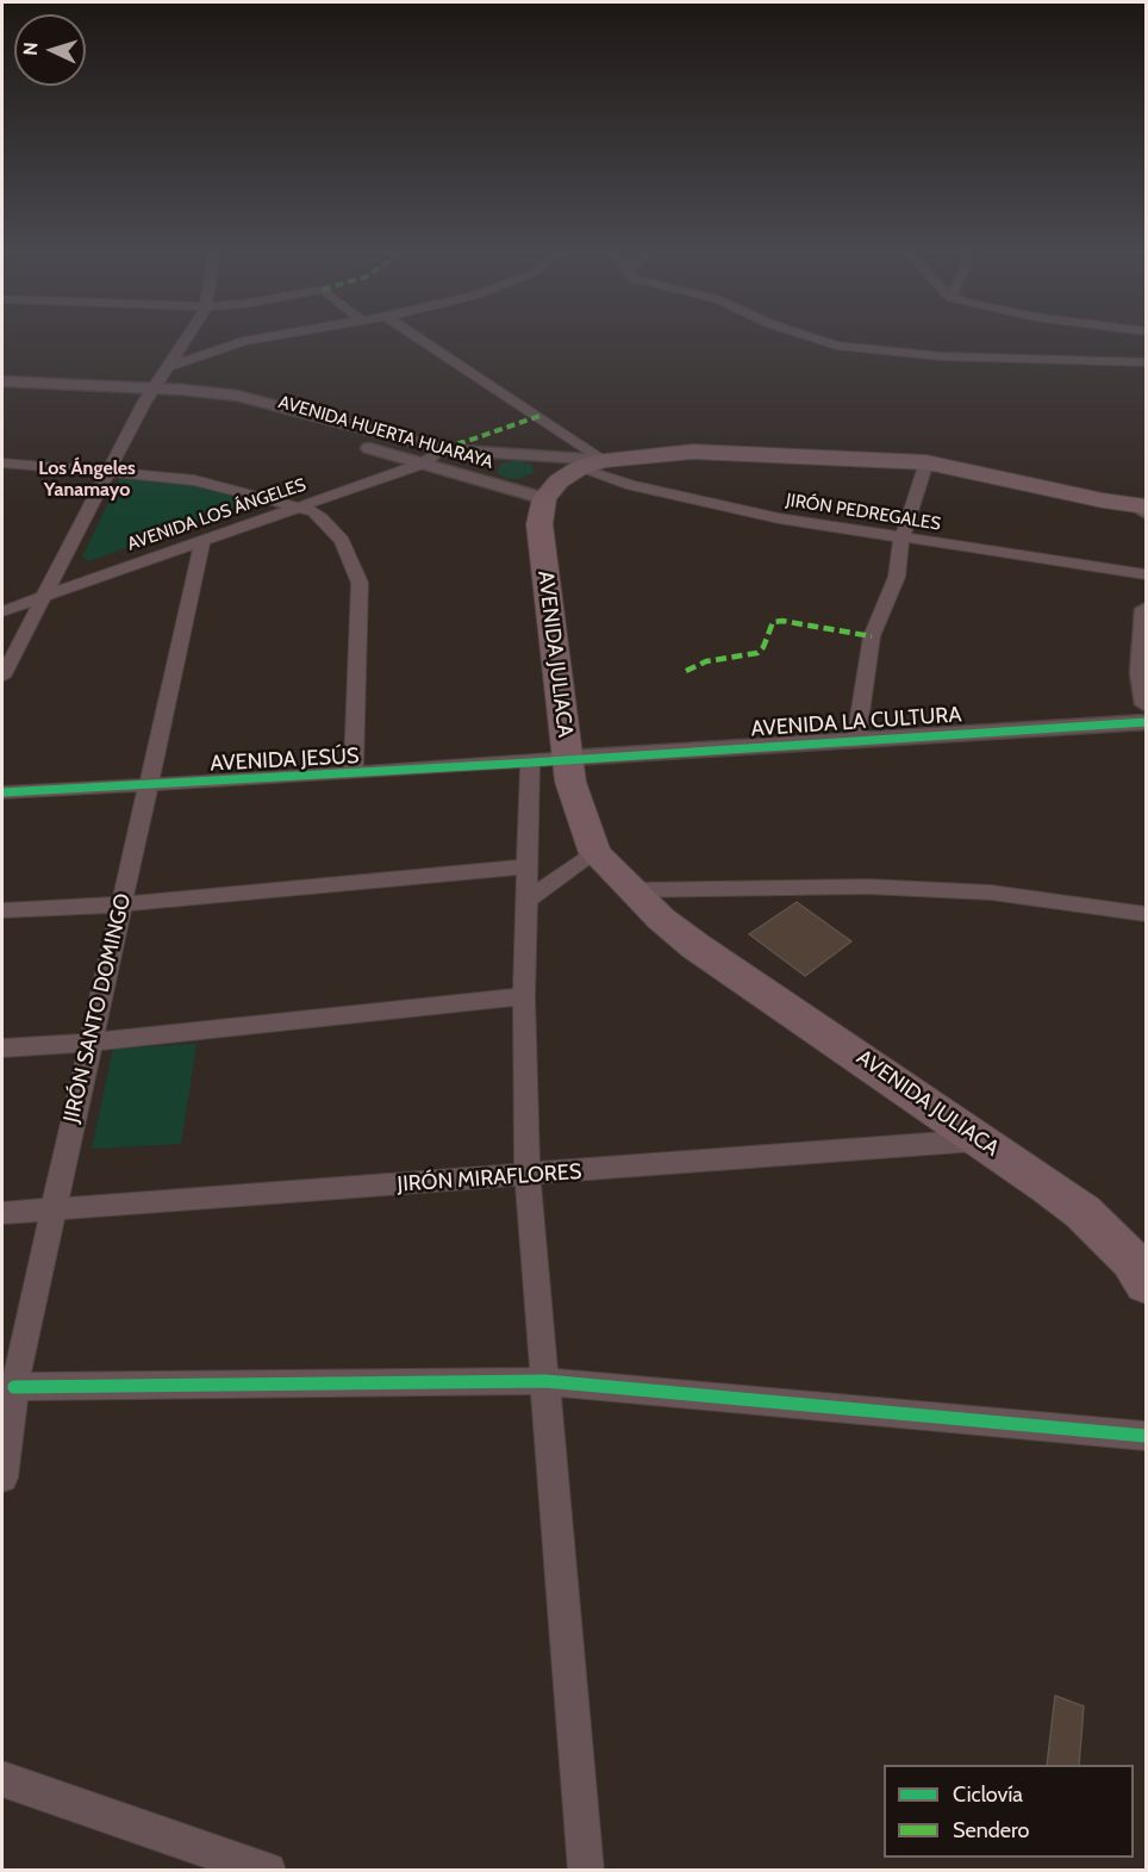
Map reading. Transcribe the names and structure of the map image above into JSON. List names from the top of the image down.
{
  "streets": {
    "highway": ["AVENIDA JULIACA"],
    "street": [
      "AVENIDA HUERTA HUARAYA",
      "JIRÓN PEDREGALES",
      "AVENIDA LOS ÁNGELES",
      "AVENIDA LA CULTURA",
      "AVENIDA JESÚS",
      "JIRÓN SANTO DOMINGO",
      "JIRÓN MIRAFLORES"
    ]
  },
  "crossings": [
    ["AVENIDA HUERTA HUARAYA", "JIRÓN PEDREGALES"],
    ["AVENIDA HUERTA HUARAYA", "AVENIDA LOS ÁNGELES"],
    ["AVENIDA HUERTA HUARAYA", "AVENIDA JULIACA"],
    ["AVENIDA LOS ÁNGELES", "JIRÓN SANTO DOMINGO"],
    ["AVENIDA JULIACA", "AVENIDA LA CULTURA"],
    ["AVENIDA JULIACA", "AVENIDA JESÚS"],
    ["AVENIDA JULIACA", "JIRÓN MIRAFLORES"],
    ["AVENIDA LA CULTURA", "AVENIDA JESÚS"],
    ["AVENIDA JESÚS", "JIRÓN SANTO DOMINGO"],
    ["JIRÓN SANTO DOMINGO", "JIRÓN MIRAFLORES"]
  ],
  "districts": ["Los Ángeles Yanamayo"],
  "legend": ["Ciclovía", "Sendero"],
  "north": "left"
}
